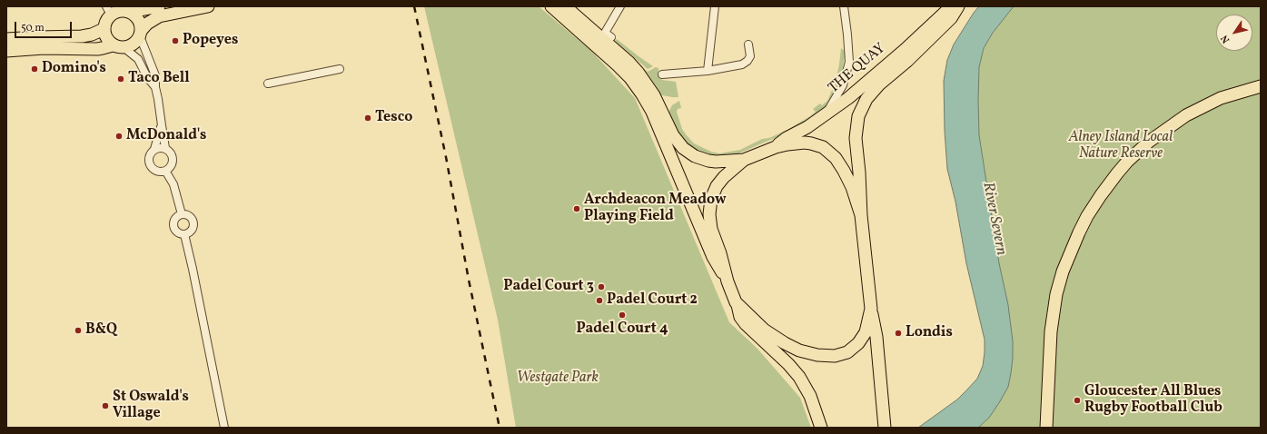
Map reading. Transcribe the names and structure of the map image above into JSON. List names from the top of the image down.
{
  "streets": {
    "main road": ["THE QUAY"]
  },
  "water": ["River Severn"],
  "parks": ["Alney Island Local Nature Reserve", "Westgate Park"],
  "places": [
    "Popeyes",
    "Domino's",
    "Taco Bell",
    "Tesco",
    "McDonald's",
    "Archdeacon Meadow Playing Field",
    "Padel Court 3",
    "Padel Court 2",
    "Padel Court 4",
    "B&Q",
    "Londis",
    "Gloucester All Blues Rugby Football Club",
    "St Oswald's Village"
  ],
  "scale_bar": "50 m",
  "north": "bottom left"
}
